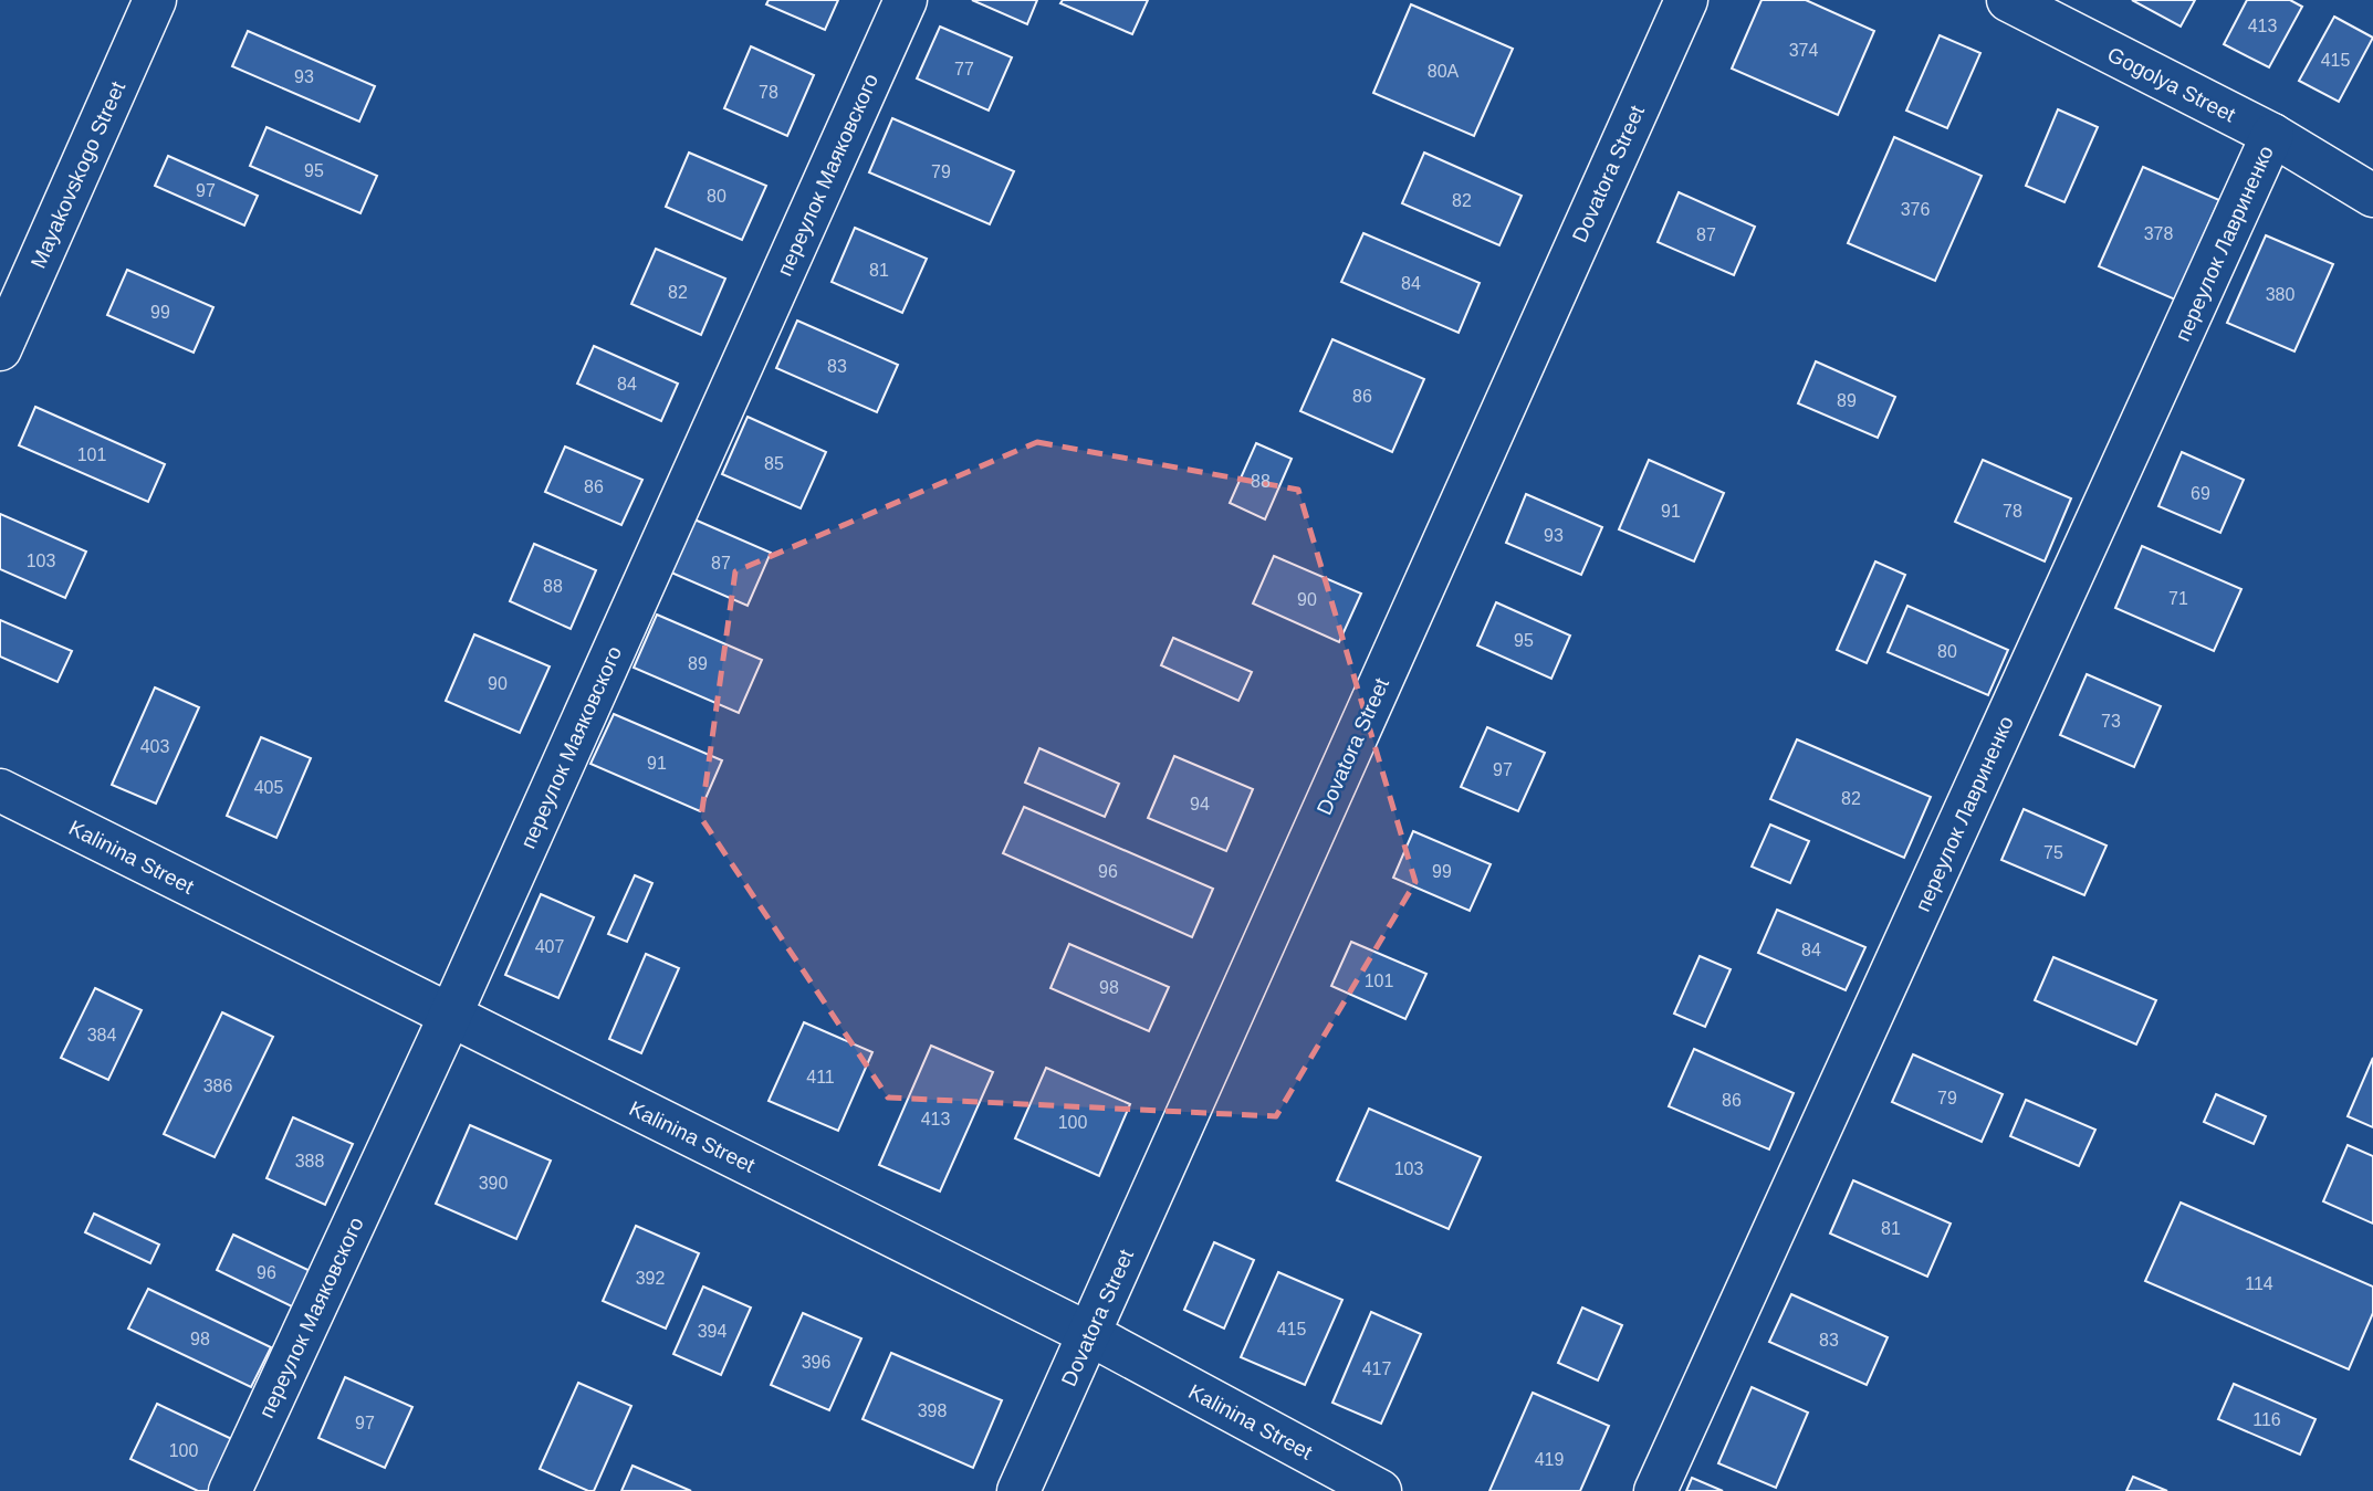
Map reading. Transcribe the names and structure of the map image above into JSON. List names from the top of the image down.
{
  "streets": {
    "street": [
      "Gogolya Street",
      "Dovatora Street",
      "Mayakovskogo Street",
      "переулок Маяковского",
      "переулок Лавриненко",
      "Kalinina Street"
    ]
  },
  "crossings": [
    ["Gogolya Street", "переулок Лавриненко"],
    ["Dovatora Street", "Kalinina Street"],
    ["переулок Маяковского", "Kalinina Street"]
  ],
  "house_numbers": [
    "413",
    "374",
    "415",
    "77",
    "80А",
    "93",
    "78",
    "95",
    "79",
    "97",
    "80",
    "82",
    "376",
    "378",
    "87",
    "81",
    "84",
    "82",
    "380",
    "99",
    "83",
    "84",
    "86",
    "89",
    "101",
    "85",
    "88",
    "86",
    "69",
    "91",
    "78",
    "93",
    "103",
    "87",
    "88",
    "71",
    "90",
    "95",
    "80",
    "89",
    "90",
    "73",
    "403",
    "91",
    "97",
    "405",
    "82",
    "94",
    "75",
    "96",
    "99",
    "407",
    "84",
    "101",
    "98",
    "384",
    "411",
    "386",
    "79",
    "86",
    "413",
    "100",
    "388",
    "103",
    "390",
    "81",
    "96",
    "392",
    "114",
    "415",
    "394",
    "98",
    "83",
    "396",
    "417",
    "398",
    "116",
    "97",
    "100",
    "419"
  ]
}
